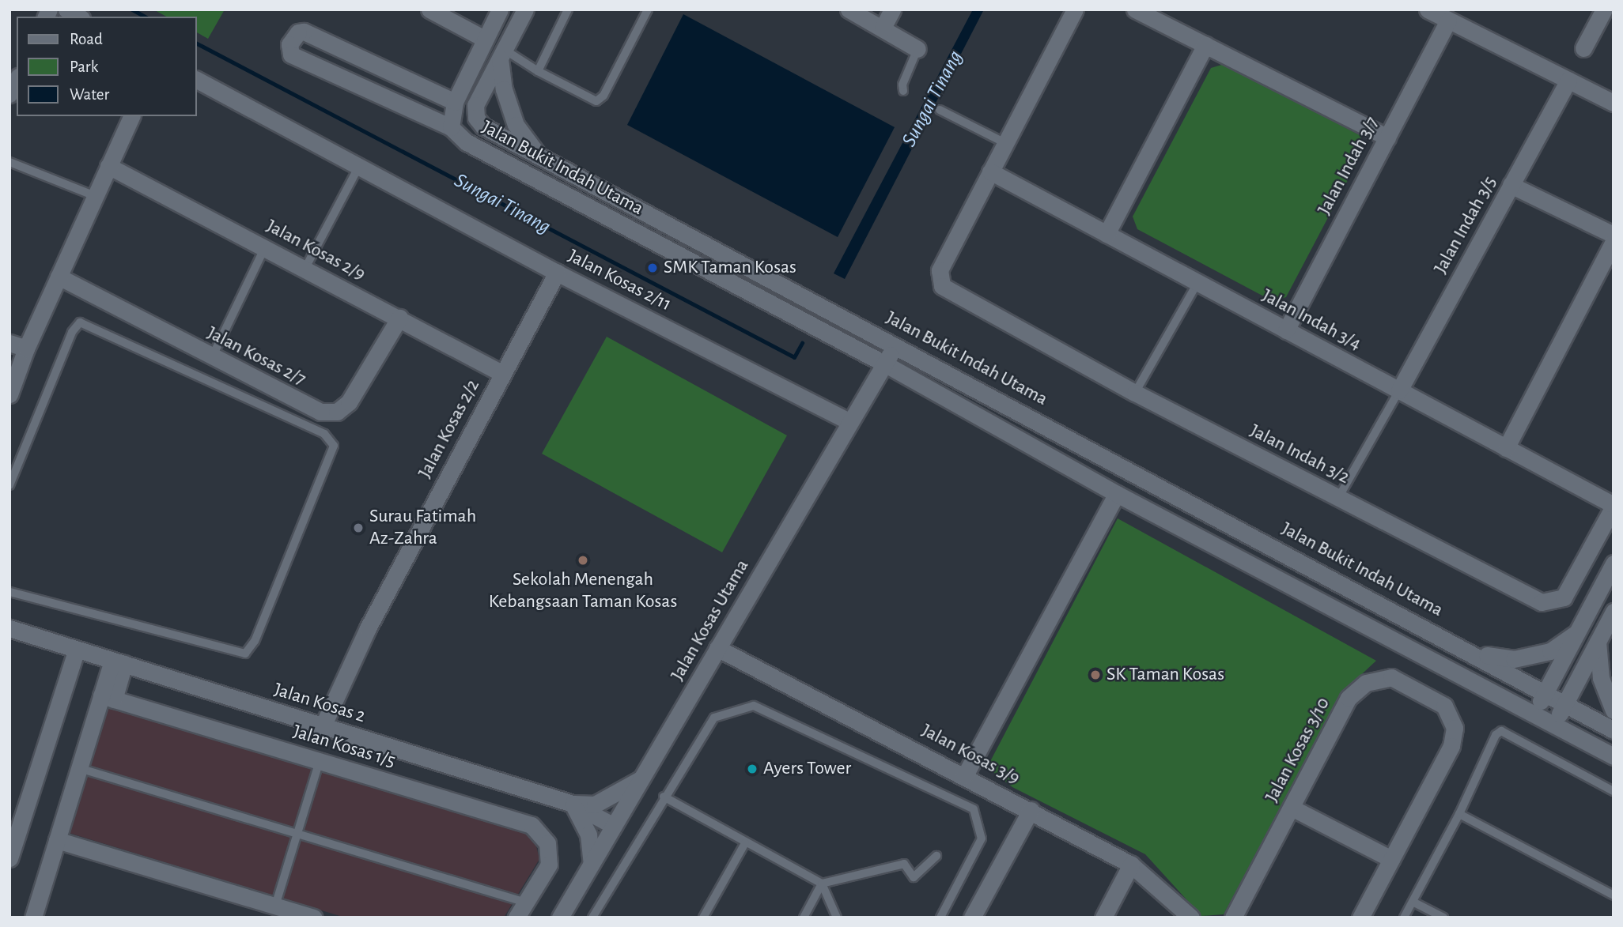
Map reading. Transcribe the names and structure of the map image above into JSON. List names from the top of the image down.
{
  "streets": {
    "street": [
      "Jalan Indah 3/7",
      "Jalan Bukit Indah Utama",
      "Jalan Indah 3/5",
      "Jalan Kosas 2/9",
      "Jalan Kosas 2/11",
      "Jalan Indah 3/4",
      "Jalan Kosas 2/7",
      "Jalan Kosas 2/2",
      "Jalan Indah 3/2",
      "Jalan Kosas Utama",
      "Jalan Kosas 2",
      "Jalan Kosas 1/5",
      "Jalan Kosas 3/10",
      "Jalan Kosas 3/9"
    ]
  },
  "crossings": [
    ["Jalan Indah 3/7", "Jalan Indah 3/4"],
    ["Jalan Bukit Indah Utama", "Jalan Kosas Utama"],
    ["Jalan Indah 3/5", "Jalan Indah 3/4"],
    ["Jalan Kosas 2/9", "Jalan Kosas 2/7"],
    ["Jalan Kosas 2/9", "Jalan Kosas 2/2"],
    ["Jalan Kosas 2/11", "Jalan Kosas 2/2"],
    ["Jalan Kosas 2/11", "Jalan Kosas Utama"],
    ["Jalan Indah 3/4", "Jalan Indah 3/2"],
    ["Jalan Kosas 2/2", "Jalan Kosas 2"],
    ["Jalan Kosas Utama", "Jalan Kosas 2"],
    ["Jalan Kosas Utama", "Jalan Kosas 3/9"]
  ],
  "water": ["Sungai Tinang"],
  "places": [
    "SMK Taman Kosas",
    "Surau Fatimah Az-Zahra",
    "Sekolah Menengah Kebangsaan Taman Kosas",
    "SK Taman Kosas",
    "Ayers Tower"
  ],
  "legend": ["Road", "Park", "Water"]
}
